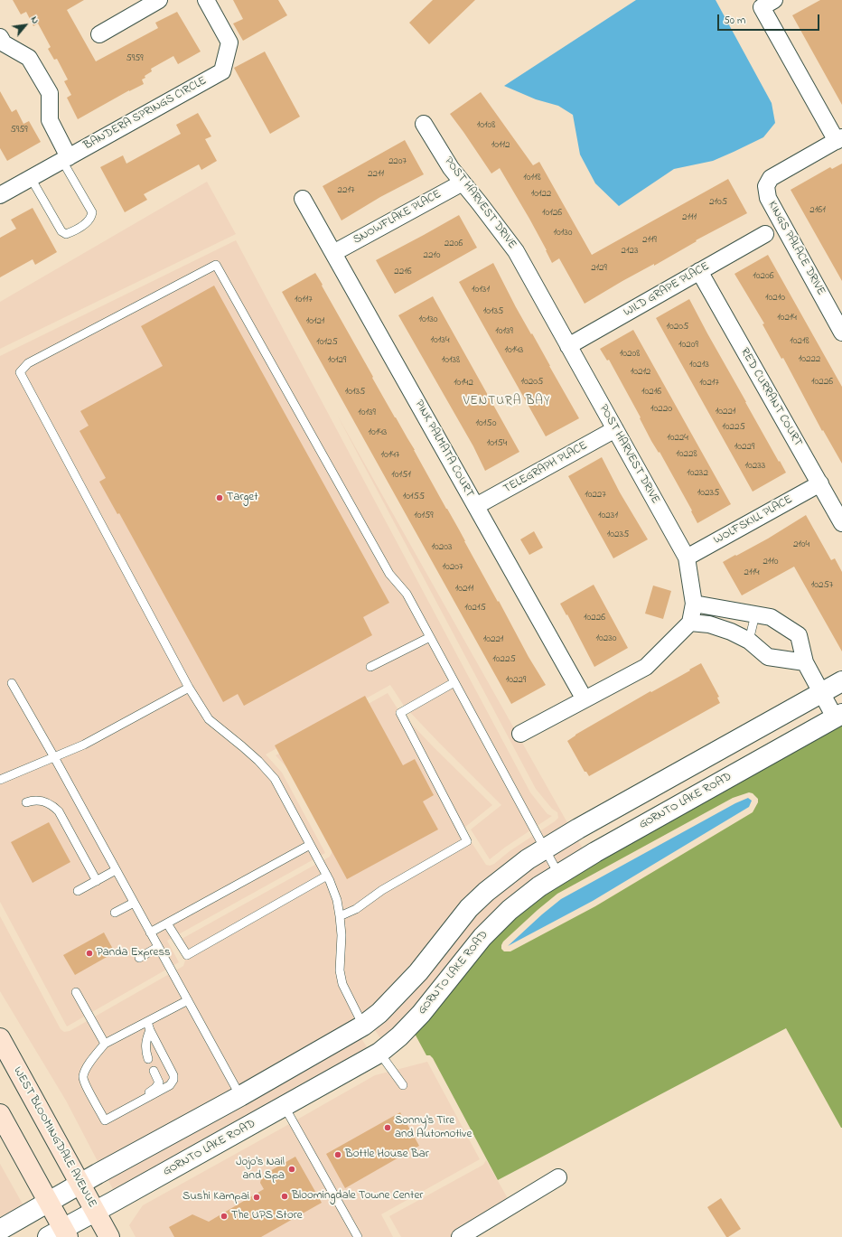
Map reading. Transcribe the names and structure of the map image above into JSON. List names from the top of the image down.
{
  "streets": {
    "main road": ["WEST BLOOMINGDALE AVENUE"],
    "street": [
      "BANDERA SPRINGS CIRCLE",
      "POST HARVEST DRIVE",
      "SNOWFLAKE PLACE",
      "KINGS PALACE DRIVE",
      "WILD GRAPE PLACE",
      "RED CURRANT COURT",
      "PINK PALMATA COURT",
      "TELEGRAPH PLACE",
      "WOLFSKILL PLACE",
      "GORNTO LAKE ROAD"
    ]
  },
  "crossings": [
    ["POST HARVEST DRIVE", "SNOWFLAKE PLACE"],
    ["POST HARVEST DRIVE", "WILD GRAPE PLACE"],
    ["POST HARVEST DRIVE", "TELEGRAPH PLACE"],
    ["POST HARVEST DRIVE", "WOLFSKILL PLACE"],
    ["SNOWFLAKE PLACE", "PINK PALMATA COURT"],
    ["WILD GRAPE PLACE", "RED CURRANT COURT"],
    ["RED CURRANT COURT", "WOLFSKILL PLACE"],
    ["PINK PALMATA COURT", "TELEGRAPH PLACE"],
    ["GORNTO LAKE ROAD", "WEST BLOOMINGDALE AVENUE"]
  ],
  "districts": ["VENTURA BAY"],
  "places": [
    "Target",
    "Panda Express",
    "Sonny's Tire and Automotive",
    "Bottle House Bar",
    "Jojo's Nail and Spa",
    "Bloomingdale Towne Center",
    "Sushi Kampai",
    "The UPS Store"
  ],
  "house_numbers": [
    "5959",
    "10108",
    "5959",
    "10112",
    "2207",
    "2211",
    "10118",
    "2217",
    "10122",
    "2105",
    "2161",
    "10126",
    "2111",
    "10130",
    "2119",
    "2206",
    "2123",
    "2210",
    "2129",
    "2216",
    "10206",
    "10131",
    "10210",
    "10117",
    "10135",
    "10214",
    "10130",
    "10121",
    "10205",
    "10139",
    "10134",
    "10218",
    "10125",
    "10209",
    "10143",
    "10208",
    "10222",
    "10129",
    "10138",
    "10213",
    "10212",
    "10205",
    "10226",
    "10142",
    "10217",
    "10135",
    "10216",
    "10220",
    "10221",
    "10139",
    "10150",
    "10225",
    "10143",
    "10224",
    "10154",
    "10229",
    "10228",
    "10147",
    "10233",
    "10232",
    "10151",
    "10235",
    "10227",
    "10155",
    "10159",
    "10231",
    "10235",
    "2104",
    "10203",
    "2110",
    "10207",
    "2114",
    "10257",
    "10211",
    "10215",
    "10226",
    "10230",
    "10221",
    "10225",
    "10229"
  ],
  "scale_bar": "50 m",
  "north": "top right"
}
